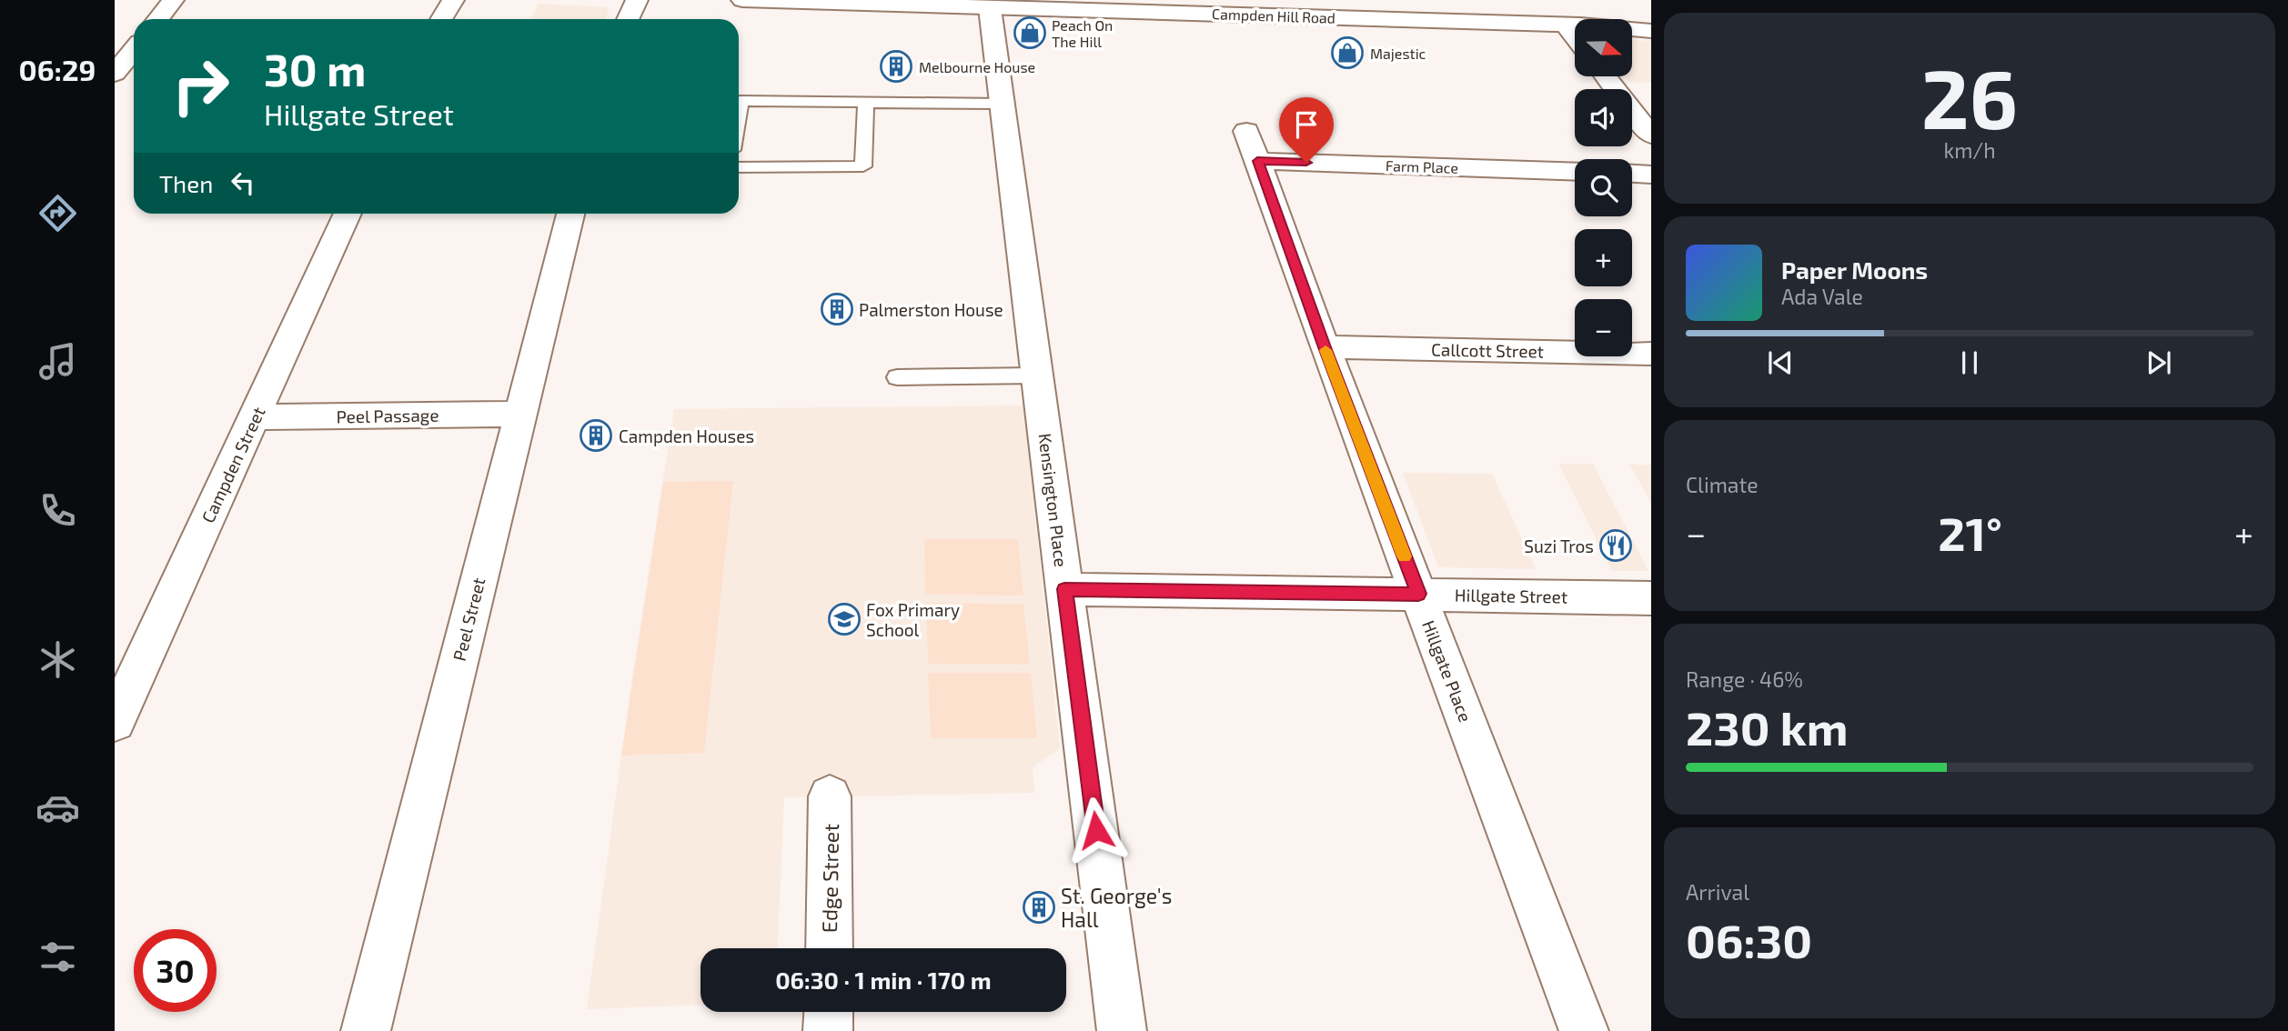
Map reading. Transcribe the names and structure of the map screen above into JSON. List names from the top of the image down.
{
  "streets": {
    "street": [
      "Campden Hill Road",
      "Farm Place",
      "Callcott Street",
      "Peel Passage",
      "Campden Street",
      "Kensington Place",
      "Hillgate Street",
      "Peel Street",
      "Hillgate Place",
      "Edge Street"
    ]
  },
  "crossings": [
    ["Campden Hill Road", "Kensington Place"],
    ["Farm Place", "Hillgate Place"],
    ["Callcott Street", "Hillgate Place"],
    ["Peel Passage", "Campden Street"],
    ["Peel Passage", "Peel Street"],
    ["Kensington Place", "Hillgate Street"],
    ["Hillgate Street", "Hillgate Place"]
  ],
  "places": {
    "shop": ["Peach On The Hill", "Majestic"],
    "building": [
      "Melbourne House",
      "Palmerston House",
      "Campden Houses",
      "St. George's Hall"
    ],
    "restaurant": ["Suzi Tros"],
    "school or university": ["Fox Primary School"]
  },
  "north": "right",
  "page": {
    "tabs": "06:29",
    "tile": [
      ["26", "km/h"],
      "Climate",
      ["Range · 46%", "230 km"],
      ["Arrival", "06:30"]
    ],
    "map_buttons": ["+", "−"],
    "turn": ["30 m", "Hillgate Street"],
    "then": "Then",
    "song": ["Paper Moons", "Ada Vale"],
    "heat": ["−", "21°", "+"],
    "limit": "30",
    "trip": "06:30 · 1 min · 170 m"
  }
}
